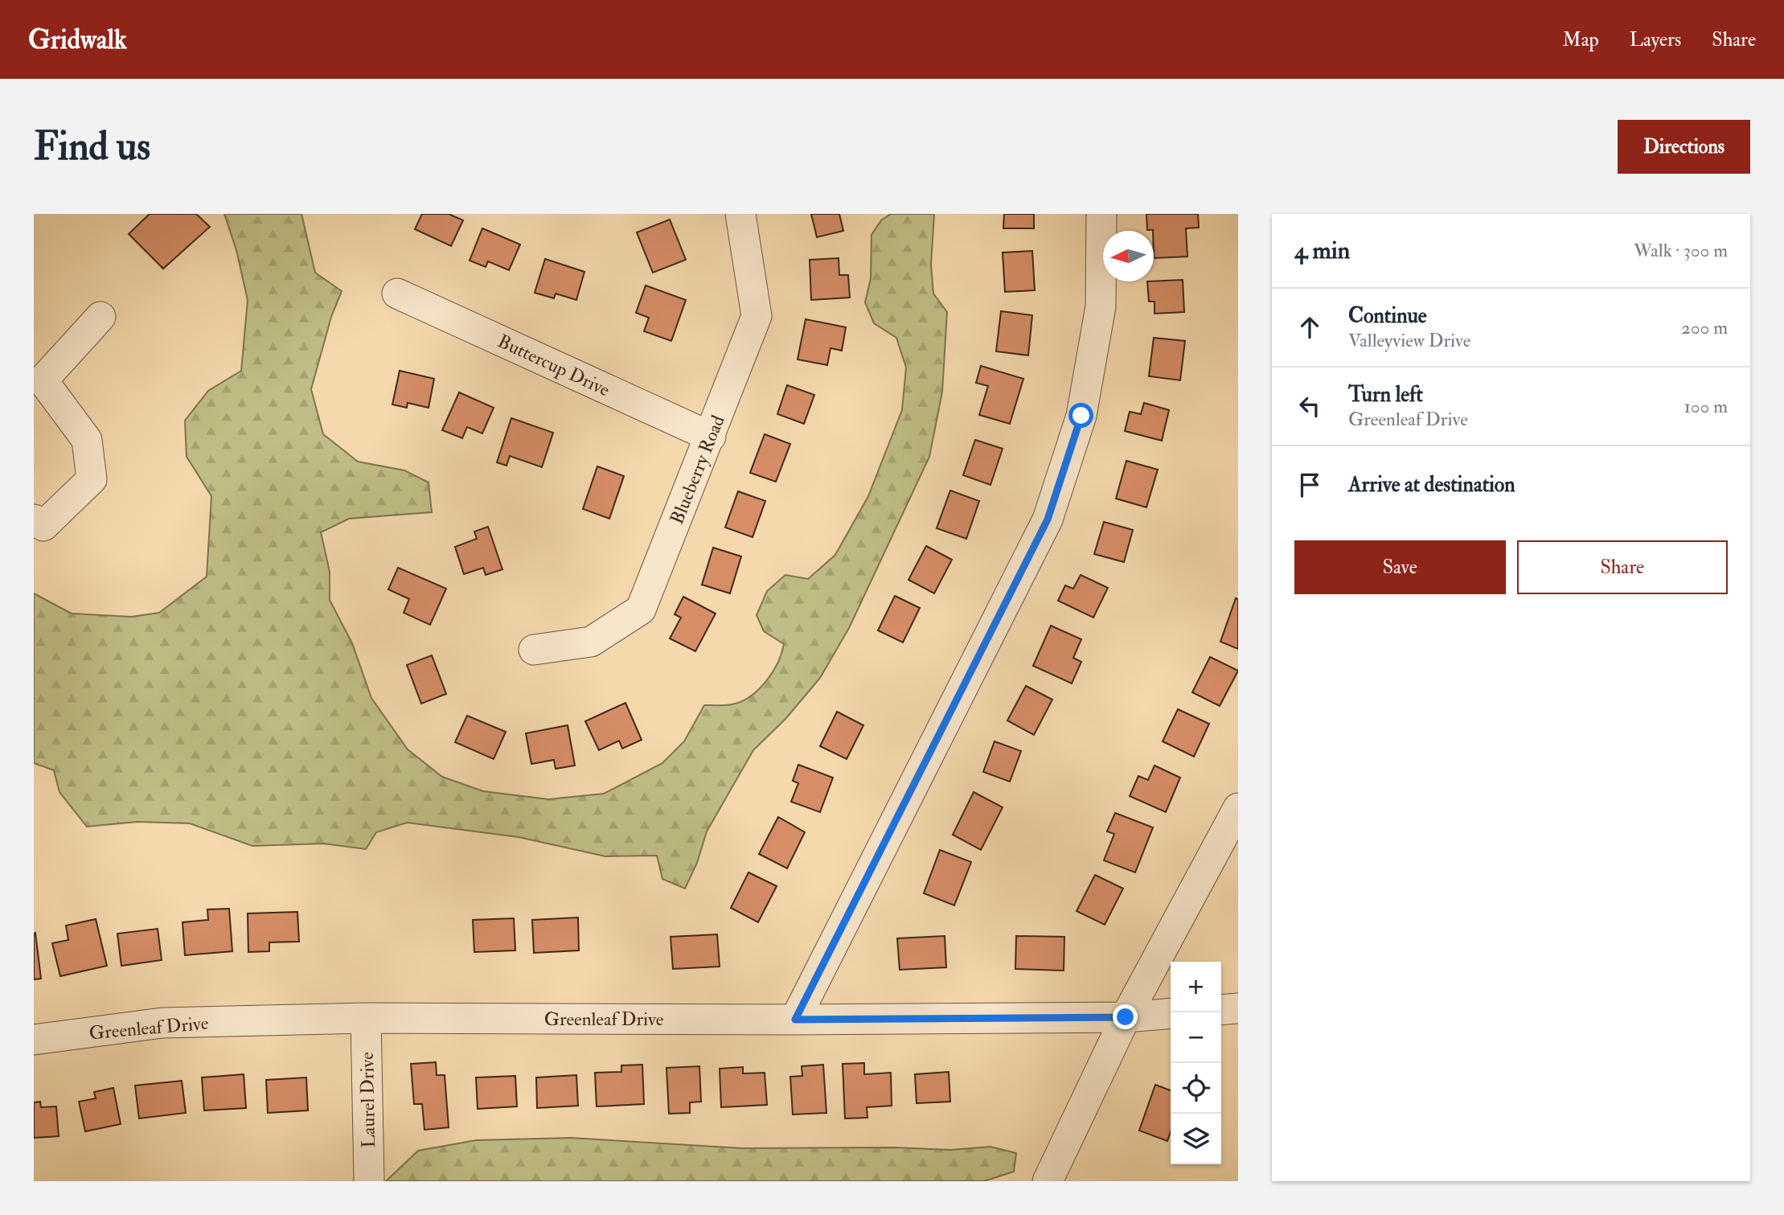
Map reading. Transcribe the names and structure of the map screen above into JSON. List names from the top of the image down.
{
  "streets": {
    "street": [
      "Buttercup Drive",
      "Blueberry Road",
      "Greenleaf Drive",
      "Laurel Drive"
    ]
  },
  "crossings": [
    ["Buttercup Drive", "Blueberry Road"],
    ["Greenleaf Drive", "Laurel Drive"]
  ],
  "north": "left",
  "page": {
    "header": "Gridwalk",
    "nav": ["Map", "Layers", "Share"],
    "buttons": [
      "Directions",
      ["Save", "Share"]
    ],
    "title": "Find us",
    "heading": ["4 min", "Walk · 300 m"],
    "list": [
      ["Continue", "Valleyview Drive", "200 m"],
      ["Turn left", "Greenleaf Drive", "100 m"],
      "Arrive at destination"
    ],
    "map_buttons": ["+", "−"]
  }
}
